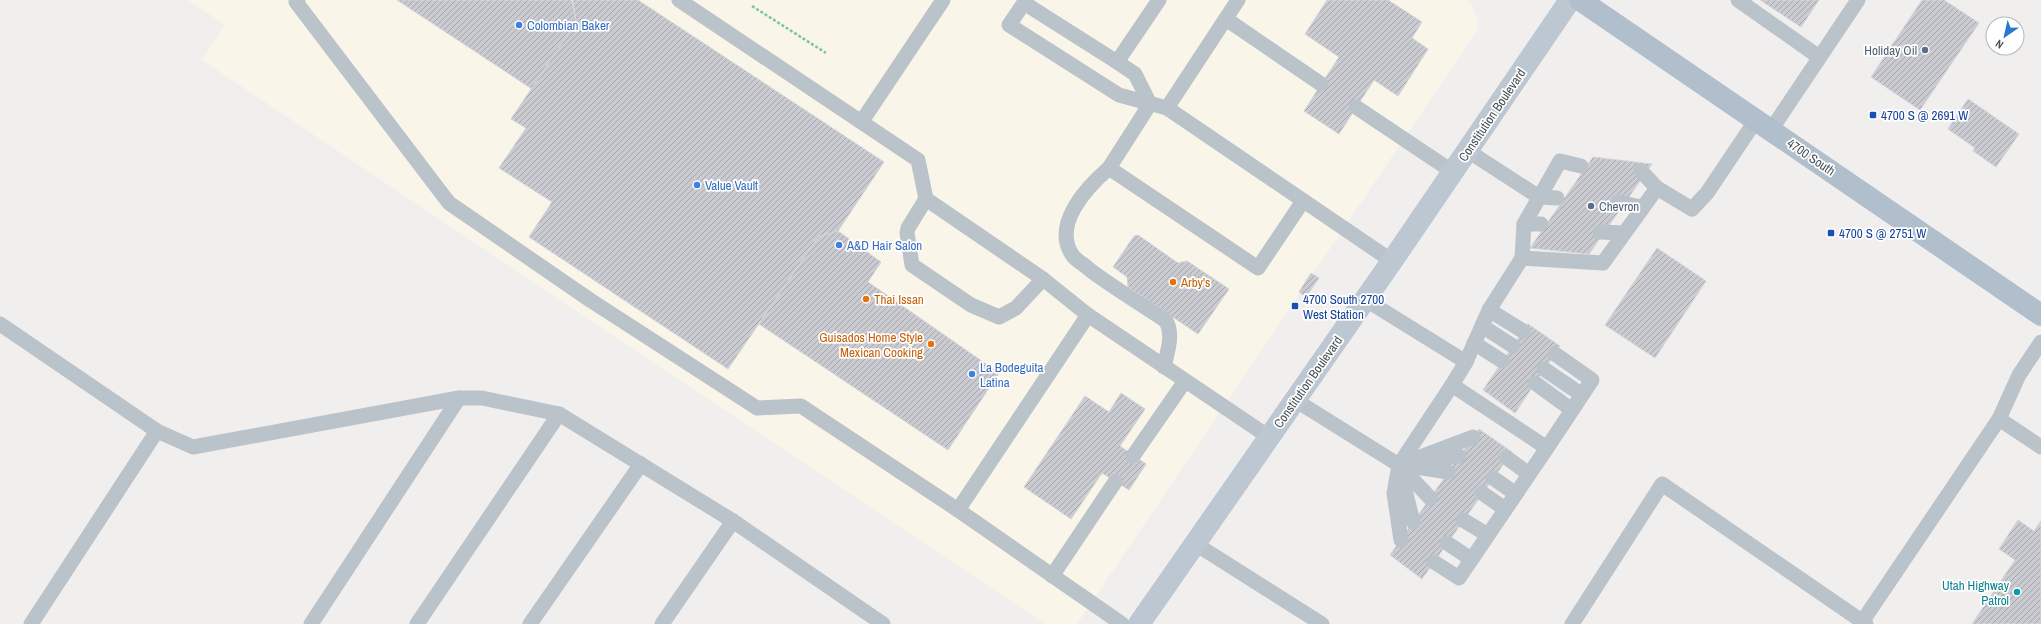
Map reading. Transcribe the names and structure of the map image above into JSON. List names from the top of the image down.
{
  "streets": {
    "main road": ["Constitution Boulevard", "4700 South"]
  },
  "places": {
    "other": [
      "Colombian Baker",
      "Holiday Oil",
      "Value Vault",
      "Chevron",
      "A&D Hair Salon",
      "Arby's",
      "Thai Issan",
      "Guisados Home Style Mexican Cooking",
      "La Bodeguita Latina",
      "Utah Highway Patrol"
    ],
    "transit": ["4700 S @ 2691 W", "4700 S @ 2751 W", "4700 South 2700 West Station"]
  },
  "north": "bottom left"
}
